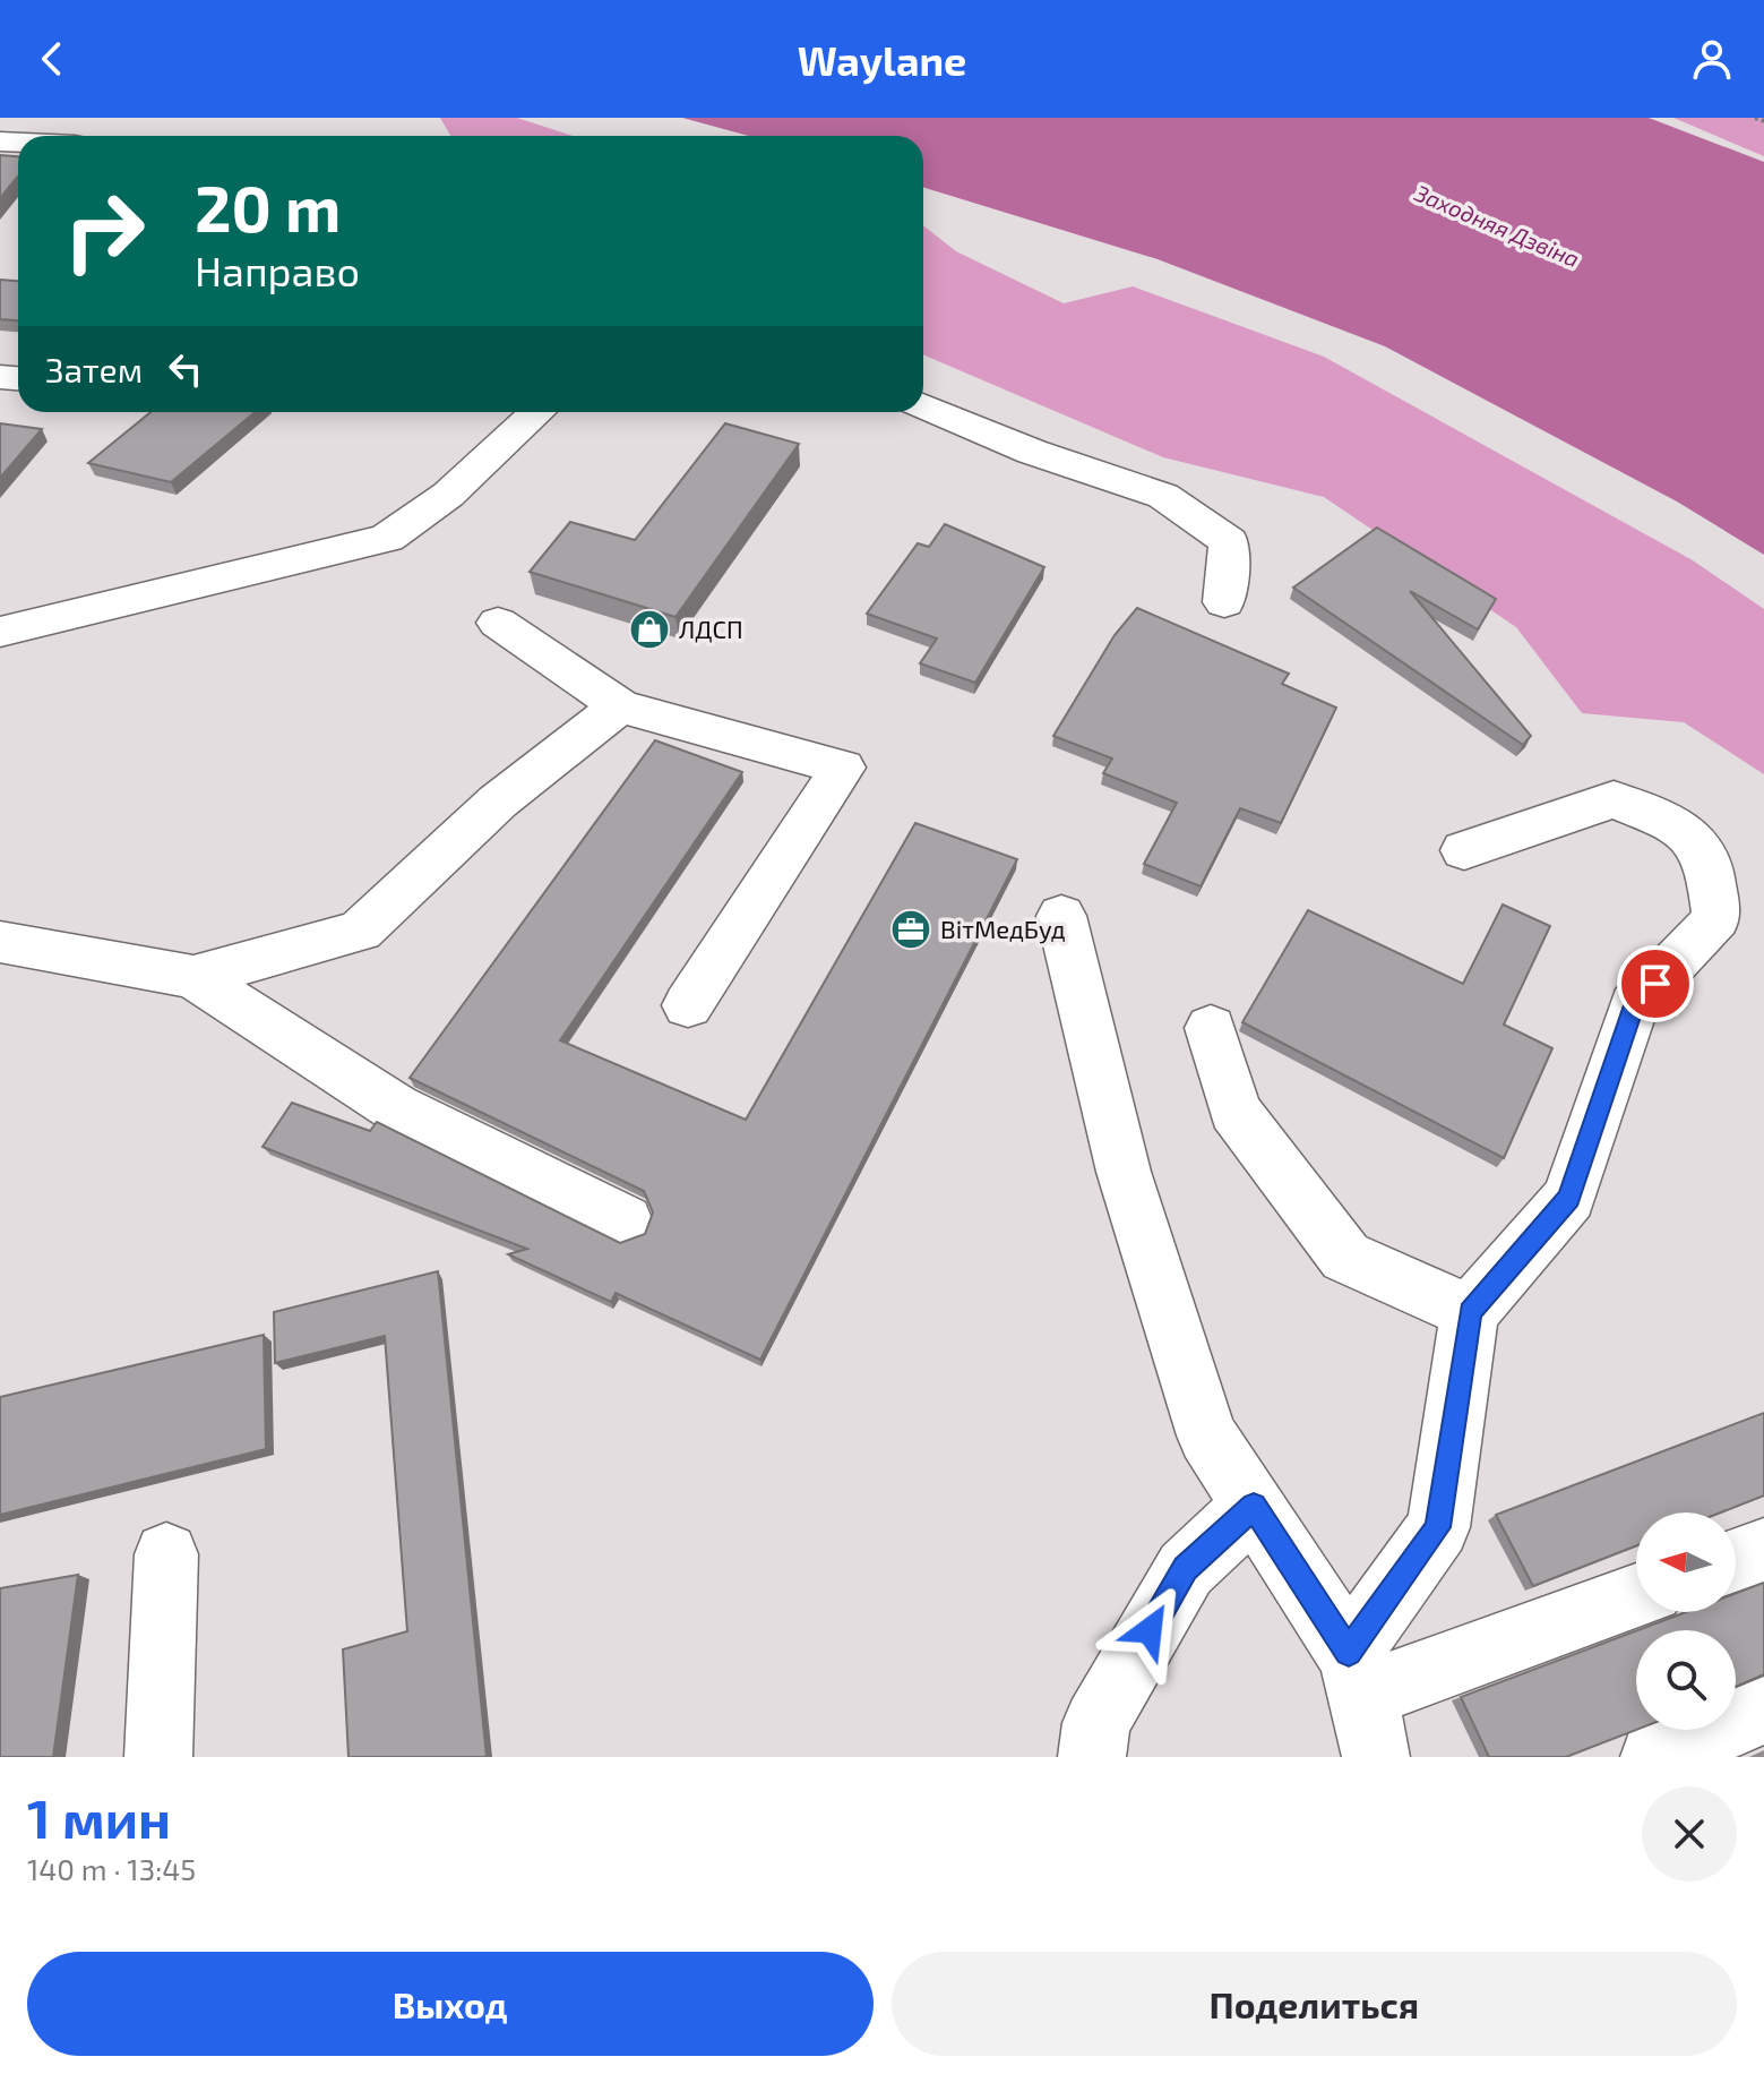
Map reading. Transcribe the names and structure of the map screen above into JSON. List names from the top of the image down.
{
  "water": ["Заходняя Дзвіна"],
  "places": {
    "shop": ["ЛДСП"],
    "office": ["ВітМедБуд"]
  },
  "north": "left",
  "page": {
    "header": "Waylane",
    "turn": ["20 m", "Направо"],
    "then": "Затем",
    "heading": ["1 мин", "140 m · 13:45"],
    "buttons": ["Выход", "Поделиться"]
  }
}
